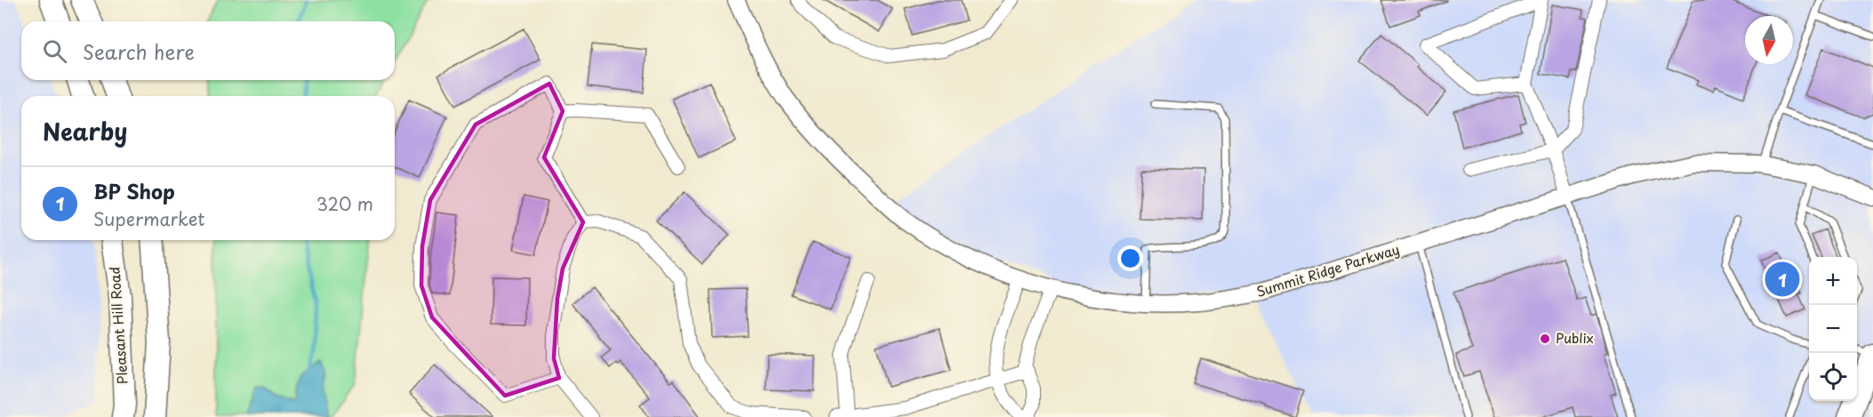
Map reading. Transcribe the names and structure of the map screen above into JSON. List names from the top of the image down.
{
  "streets": {
    "highway": ["Pleasant Hill Road"],
    "street": ["Summit Ridge Parkway"]
  },
  "places": ["Publix"],
  "north": "bottom",
  "page": {
    "search": "Search here",
    "heading": "Nearby",
    "list": [
      {
        "mark": "1",
        "name": "BP Shop",
        "note": "Supermarket",
        "value": "320 m"
      }
    ],
    "map_buttons": ["+", "−"],
    "pins": "1"
  }
}
